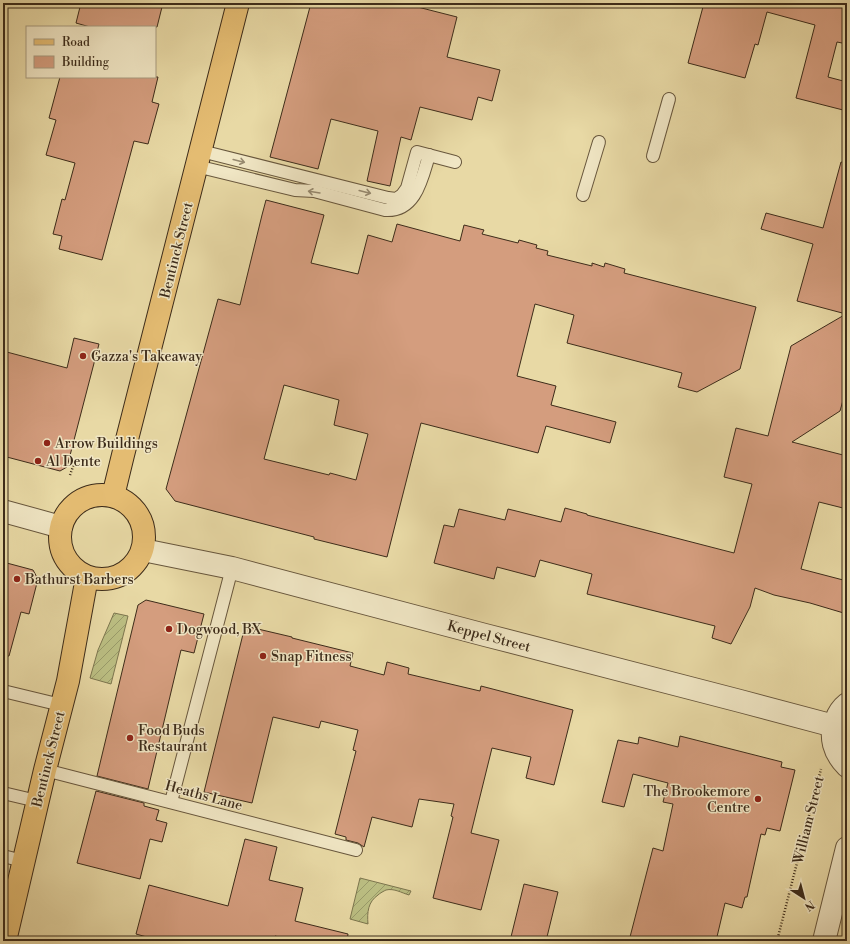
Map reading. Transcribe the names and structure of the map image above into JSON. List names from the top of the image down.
{
  "streets": {
    "main road": ["Bentinck Street"],
    "street": ["Keppel Street"],
    "lane": ["Heaths Lane"],
    "path": ["William Street"]
  },
  "crossings": [
    ["Bentinck Street", "Keppel Street"],
    ["Bentinck Street", "Heaths Lane"]
  ],
  "places": [
    "Gazza's Takeaway",
    "Arrow Buildings",
    "Al Dente",
    "Bathurst Barbers",
    "Dogwood, BX",
    "Snap Fitness",
    "Food Buds Restaurant",
    "The Brookemore Centre"
  ],
  "legend": ["Road", "Building"],
  "north": "bottom right"
}
